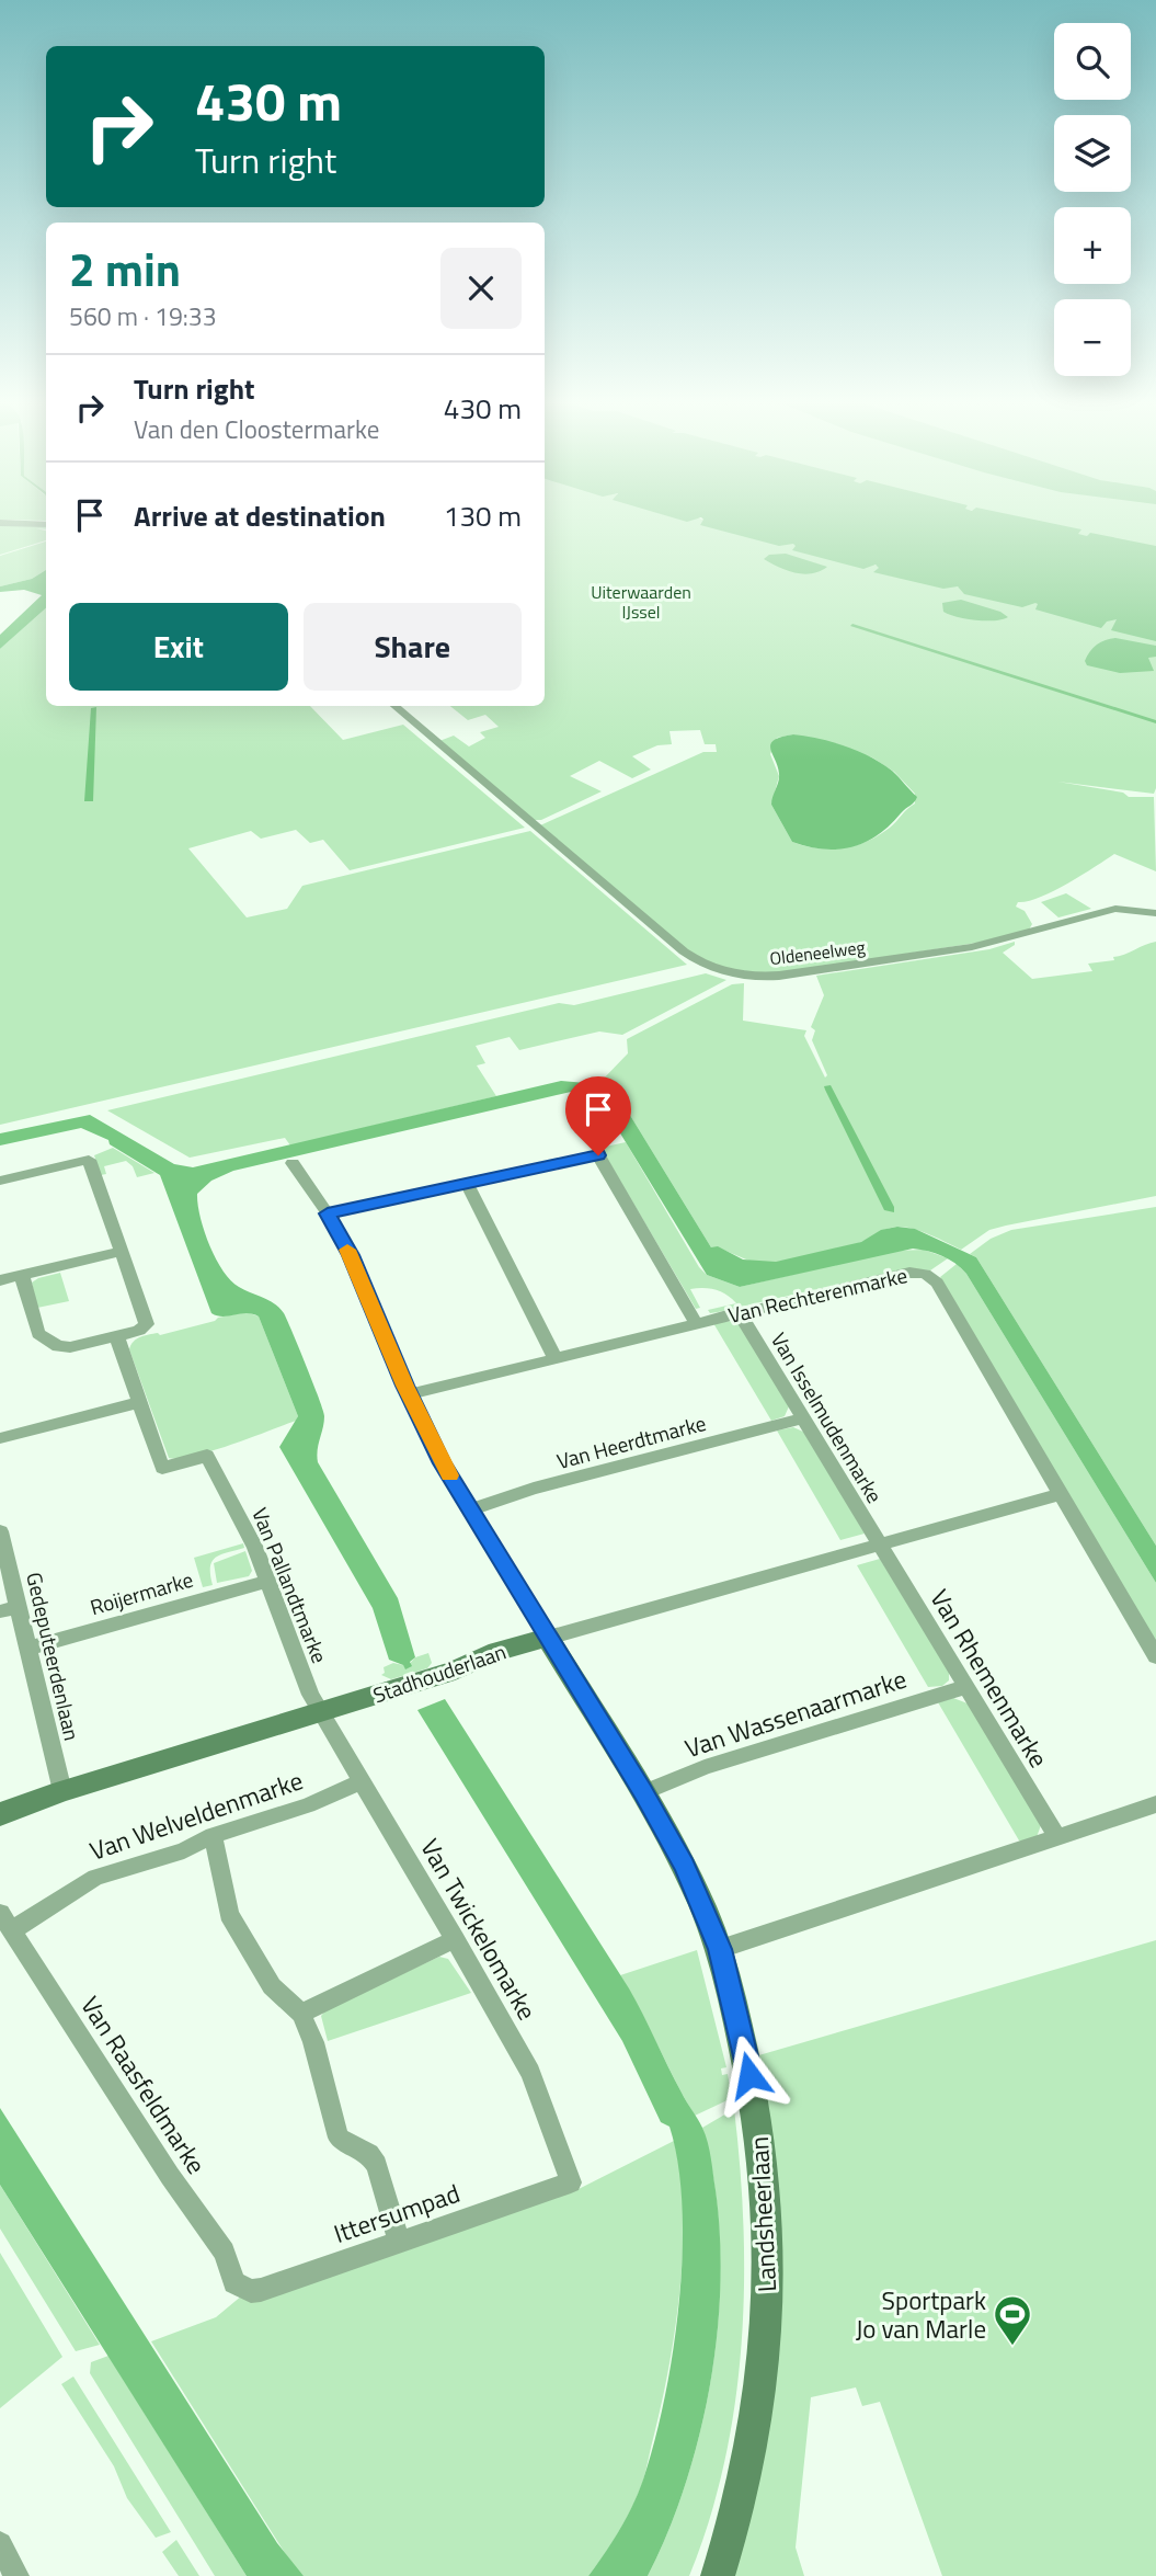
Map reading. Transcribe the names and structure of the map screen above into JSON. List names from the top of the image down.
{
  "streets": {
    "street": [
      "Oldeneelweg",
      "Van Rechterenmarke",
      "Van Isselmudenmarke",
      "Van Heerdtmarke",
      "Van Pallandtmarke",
      "Roijermarke",
      "Gedeputeerdenlaan",
      "Stadhouderlaan",
      "Van Rhemenmarke",
      "Van Wassenaarmarke",
      "Van Welveldenmarke",
      "Van Twickelomarke",
      "Van Raasfeldmarke",
      "Ittersumpad",
      "Landsheerlaan"
    ]
  },
  "crossings": [
    ["Van Rechterenmarke", "Van Isselmudenmarke"],
    ["Van Rechterenmarke", "Stadhouderlaan"],
    ["Van Rechterenmarke", "Landsheerlaan"],
    ["Van Isselmudenmarke", "Van Heerdtmarke"],
    ["Van Isselmudenmarke", "Stadhouderlaan"],
    ["Van Isselmudenmarke", "Van Rhemenmarke"],
    ["Van Heerdtmarke", "Landsheerlaan"],
    ["Van Pallandtmarke", "Roijermarke"],
    ["Van Pallandtmarke", "Stadhouderlaan"],
    ["Van Pallandtmarke", "Van Twickelomarke"],
    ["Roijermarke", "Gedeputeerdenlaan"],
    ["Gedeputeerdenlaan", "Stadhouderlaan"],
    ["Stadhouderlaan", "Van Rhemenmarke"],
    ["Stadhouderlaan", "Van Twickelomarke"],
    ["Stadhouderlaan", "Landsheerlaan"],
    ["Van Rhemenmarke", "Van Wassenaarmarke"],
    ["Van Wassenaarmarke", "Landsheerlaan"],
    ["Van Welveldenmarke", "Van Twickelomarke"],
    ["Van Welveldenmarke", "Van Raasfeldmarke"],
    ["Van Twickelomarke", "Ittersumpad"],
    ["Van Raasfeldmarke", "Ittersumpad"]
  ],
  "parks": ["Uiterwaarden IJssel"],
  "places": {
    "sports": ["Sportpark Jo van Marle"]
  },
  "page": {
    "map_buttons": ["+", "−"],
    "turn": ["430 m", "Turn right"],
    "heading": ["2 min", "560 m · 19:33"],
    "list": [
      {
        "name": "Turn right",
        "note": "Van den Cloostermarke",
        "value": "430 m"
      },
      {
        "name": "Arrive at destination",
        "value": "130 m"
      }
    ],
    "buttons": ["Exit", "Share"]
  }
}
